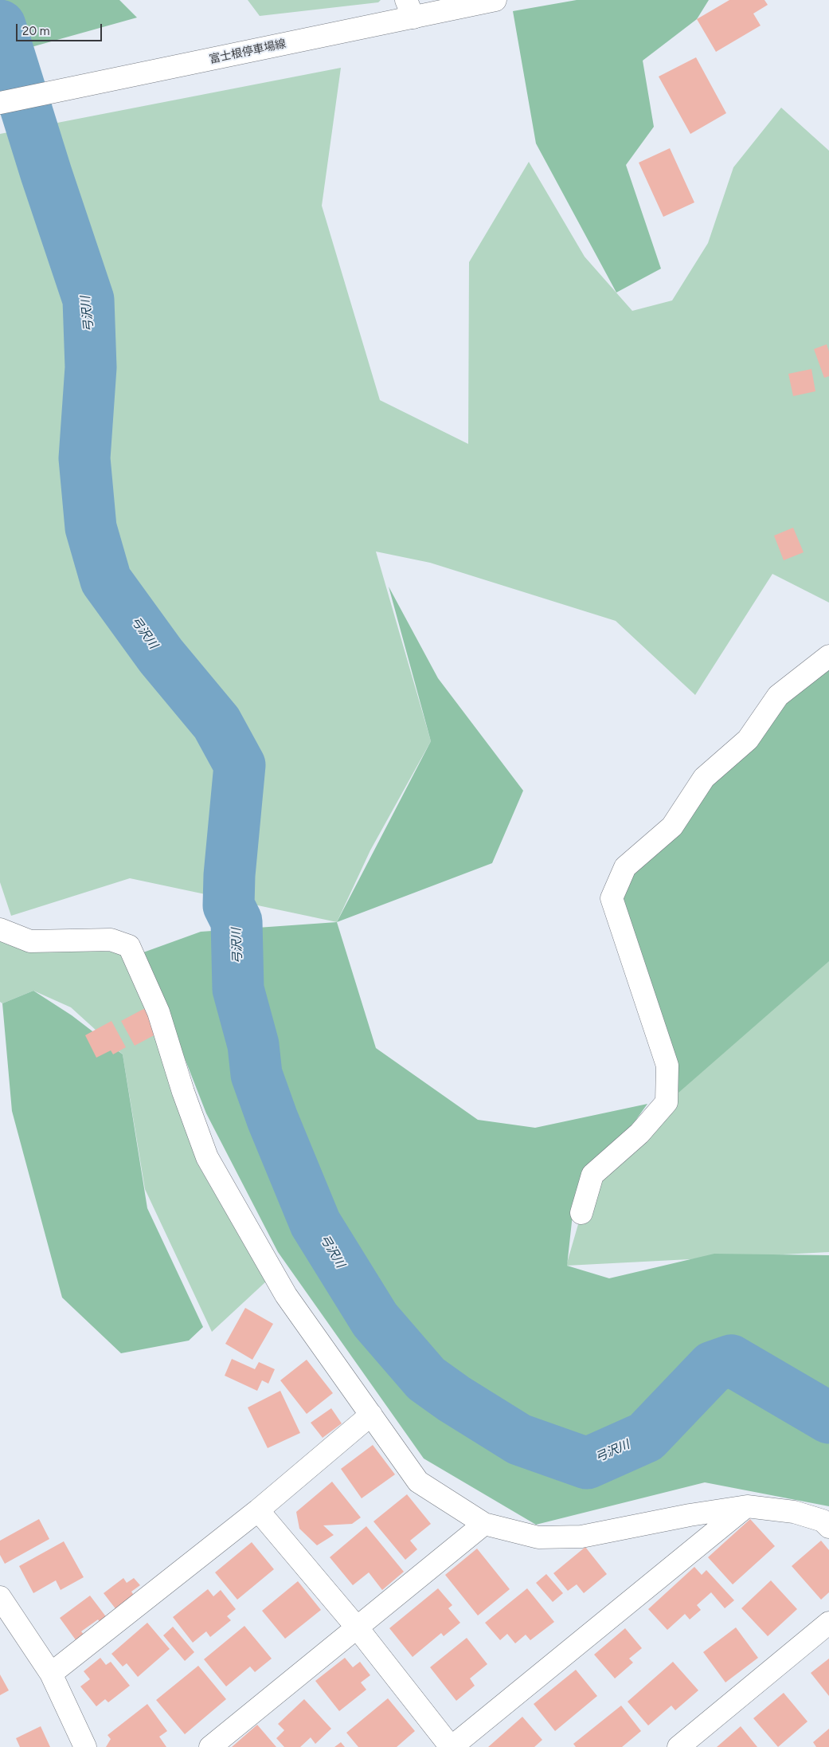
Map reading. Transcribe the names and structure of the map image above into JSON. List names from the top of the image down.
{
  "streets": {
    "street": ["富士根停車場線"]
  },
  "water": ["弓沢川"],
  "scale_bar": "20 m"
}
